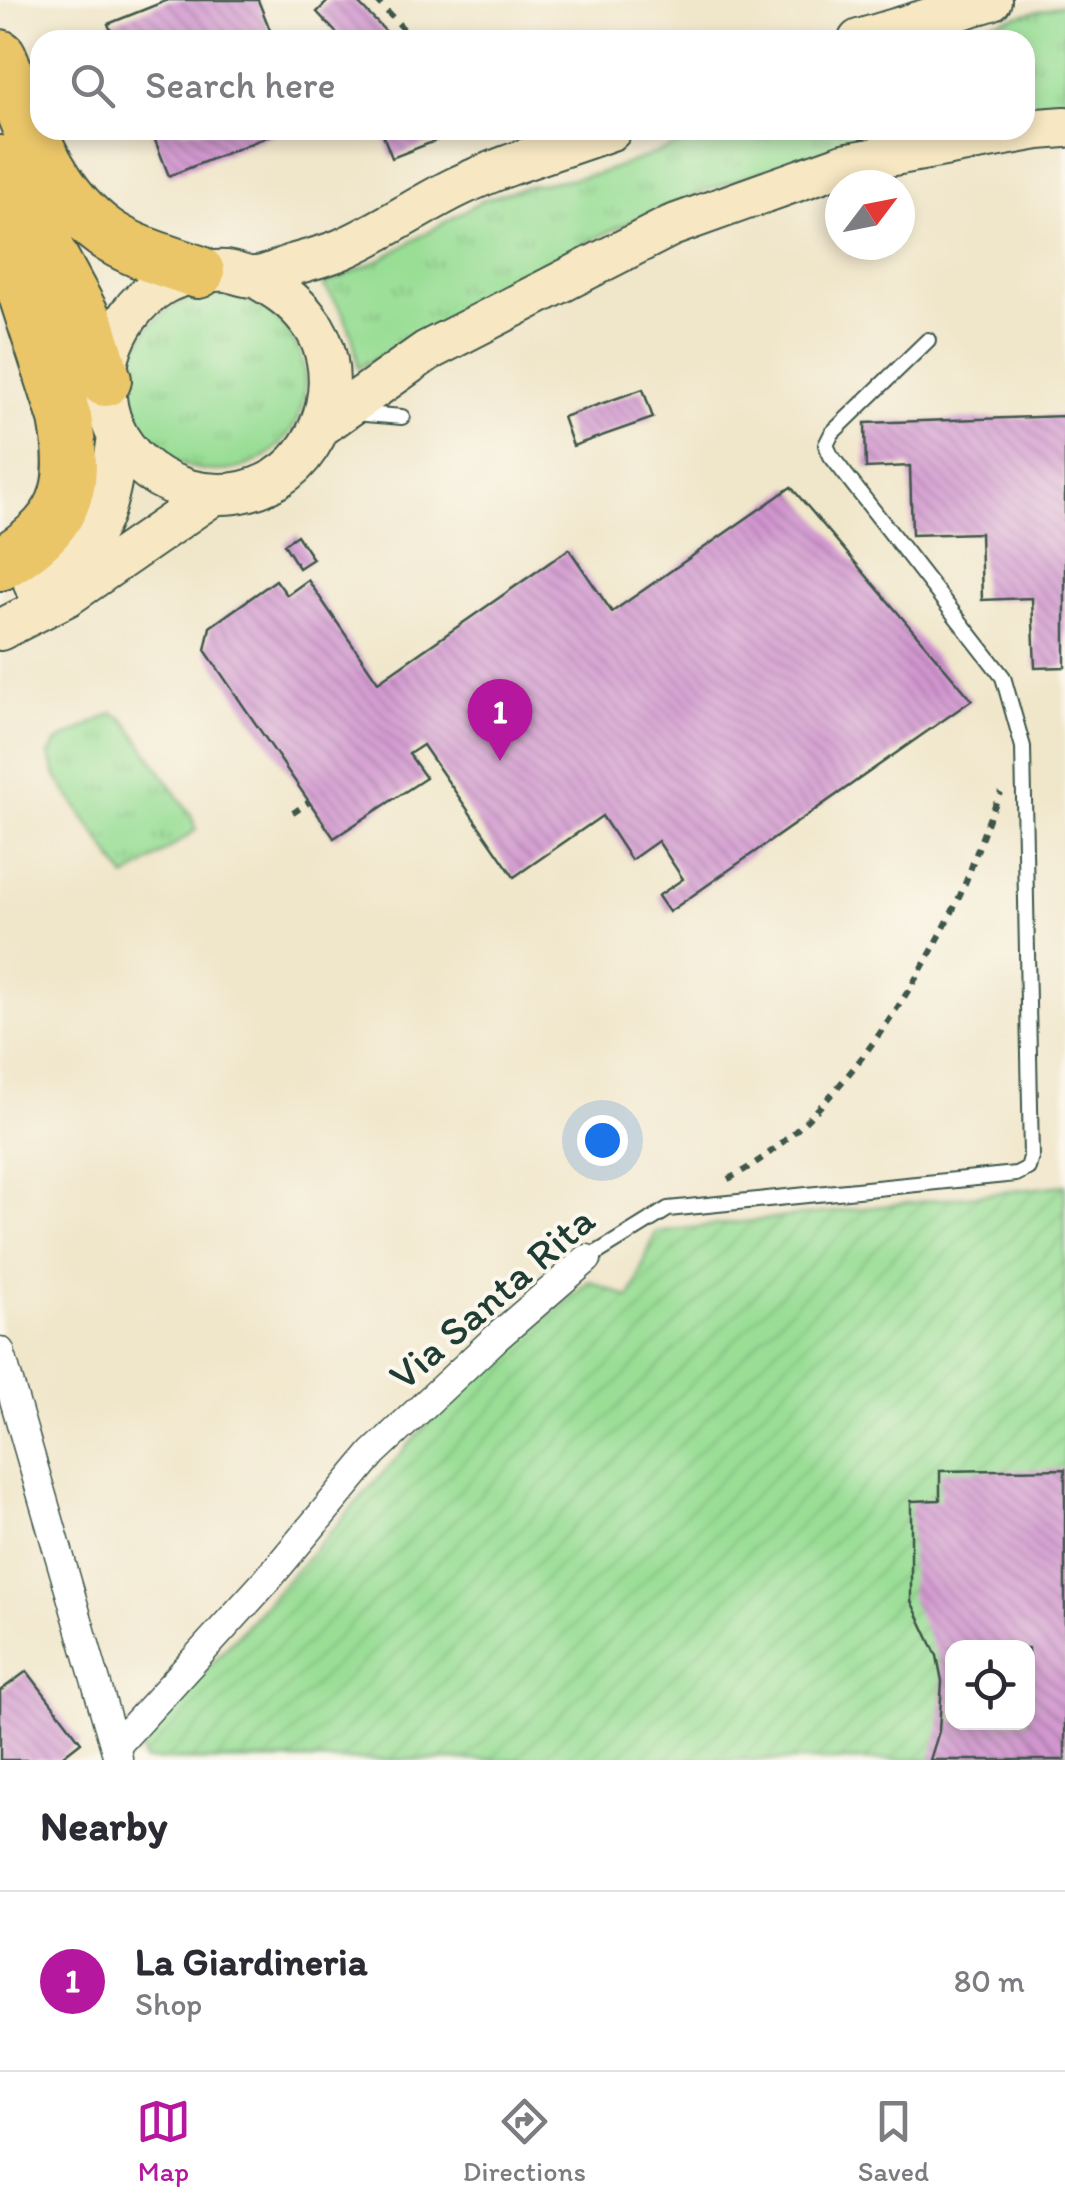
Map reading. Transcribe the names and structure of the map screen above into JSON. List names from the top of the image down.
{
  "streets": {
    "street": ["Via Santa Rita"]
  },
  "north": "top right",
  "page": {
    "search": "Search here",
    "pins": "1",
    "heading": "Nearby",
    "list": [
      {
        "mark": "1",
        "name": "La Giardineria",
        "note": "Shop",
        "value": "80 m"
      }
    ],
    "nav": ["Map", "Directions", "Saved"]
  }
}
